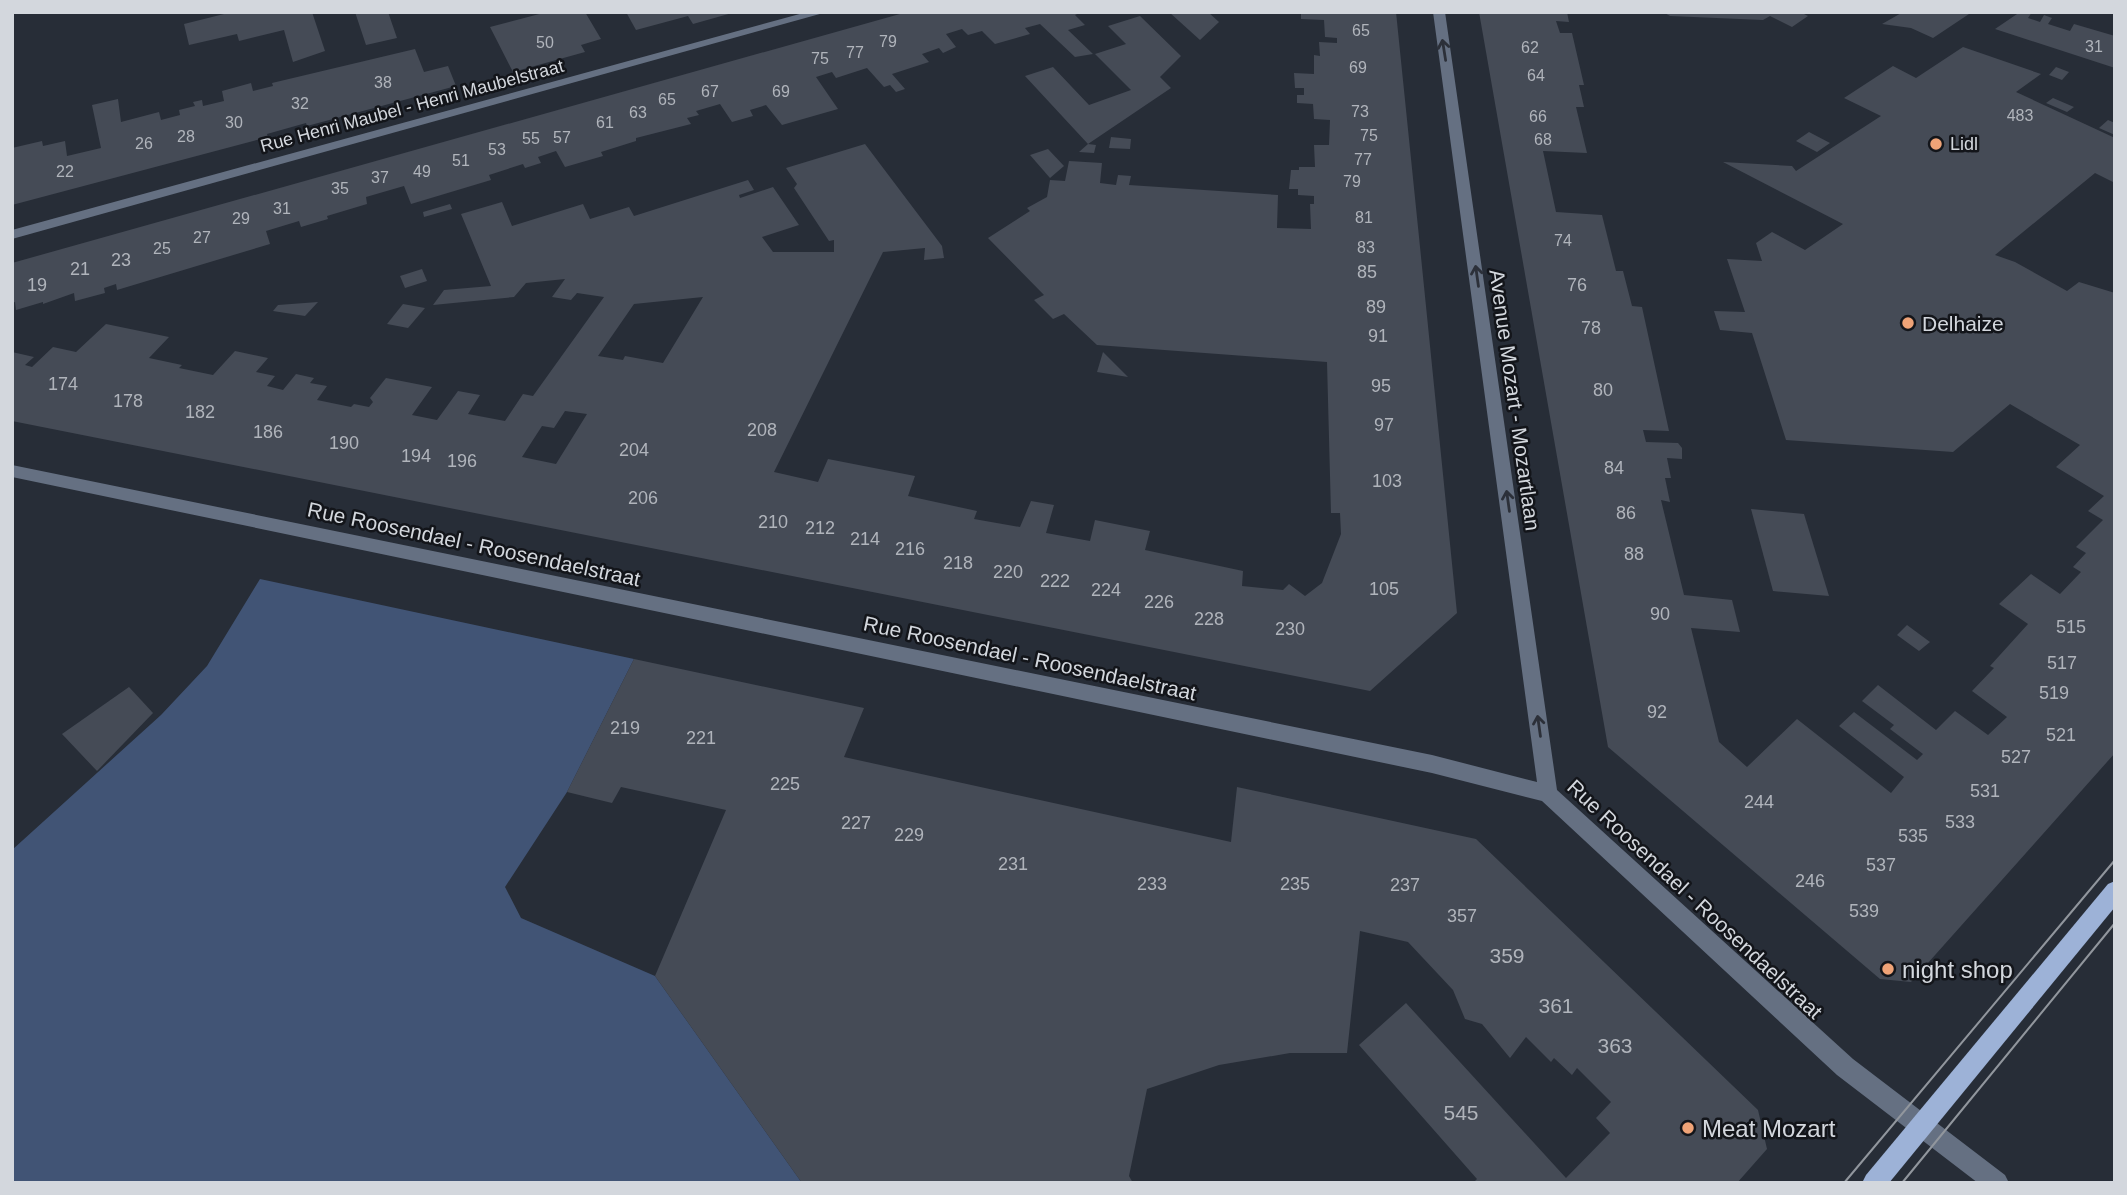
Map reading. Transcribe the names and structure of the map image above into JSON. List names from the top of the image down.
{
  "streets": {
    "street": ["Rue Henri Maubel - Henri Maubelstraat", "Avenue Mozart - Mozartlaan", "Rue Roosendael - Roosendaelstraat"]
  },
  "crossings": [
    ["Avenue Mozart - Mozartlaan", "Rue Roosendael - Roosendaelstraat"]
  ],
  "one_way": ["Avenue Mozart - Mozartlaan"],
  "places": [
    "Lidl",
    "Delhaize",
    "night shop",
    "Meat Mozart"
  ],
  "house_numbers": [
    "65",
    "79",
    "50",
    "31",
    "62",
    "77",
    "75",
    "69",
    "64",
    "38",
    "67",
    "69",
    "65",
    "32",
    "73",
    "63",
    "483",
    "66",
    "30",
    "61",
    "75",
    "28",
    "57",
    "55",
    "68",
    "26",
    "53",
    "77",
    "51",
    "22",
    "49",
    "37",
    "79",
    "35",
    "31",
    "81",
    "29",
    "27",
    "74",
    "83",
    "25",
    "23",
    "21",
    "85",
    "19",
    "76",
    "89",
    "78",
    "91",
    "174",
    "95",
    "80",
    "178",
    "182",
    "97",
    "208",
    "186",
    "190",
    "204",
    "194",
    "196",
    "84",
    "103",
    "206",
    "86",
    "210",
    "212",
    "214",
    "216",
    "88",
    "218",
    "220",
    "222",
    "105",
    "224",
    "226",
    "90",
    "228",
    "515",
    "230",
    "517",
    "519",
    "92",
    "219",
    "521",
    "221",
    "527",
    "225",
    "531",
    "244",
    "533",
    "227",
    "229",
    "535",
    "231",
    "537",
    "246",
    "233",
    "235",
    "237",
    "539",
    "357",
    "359",
    "361",
    "363",
    "545"
  ]
}
